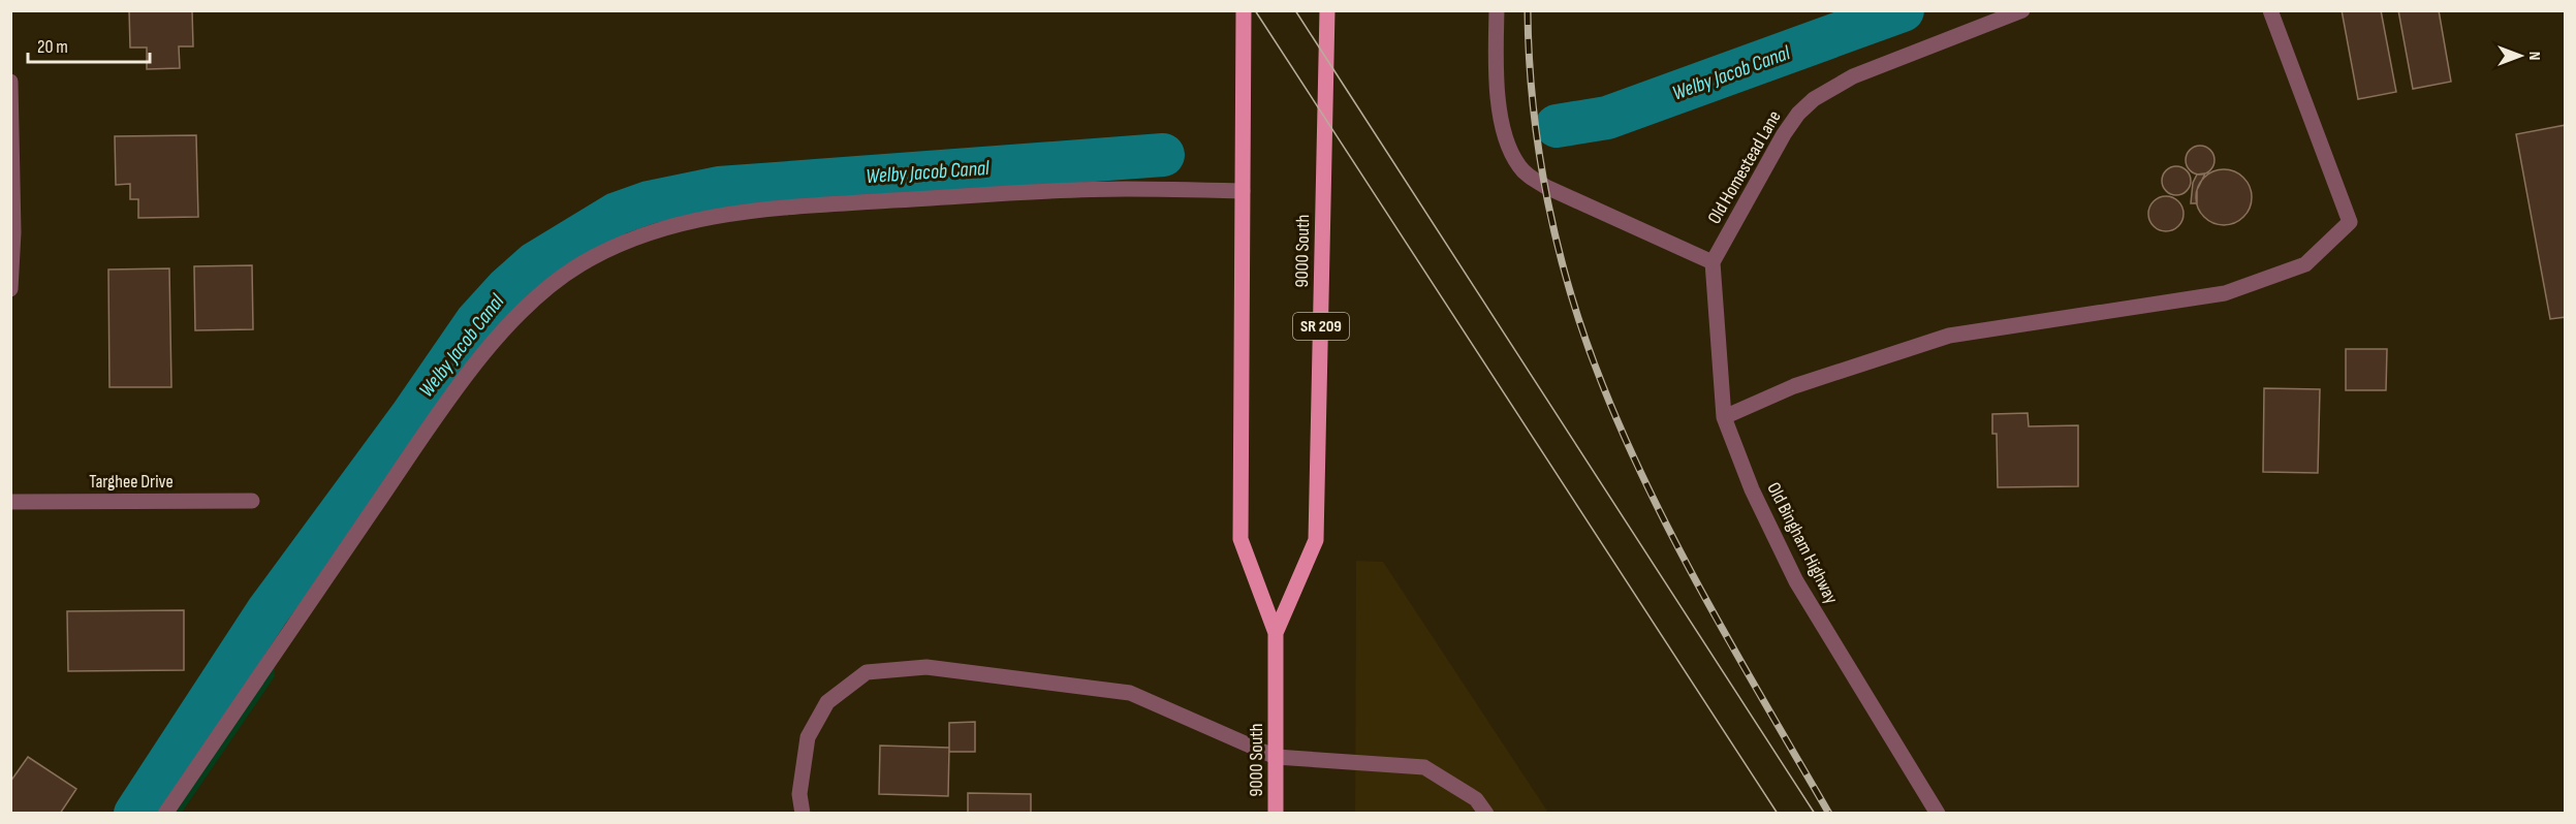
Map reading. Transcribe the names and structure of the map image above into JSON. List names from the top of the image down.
{
  "streets": {
    "main road": ["9000 South", "SR 209"],
    "street": ["Old Homestead Lane", "Targhee Drive", "Old Bingham Highway"]
  },
  "crossings": [
    ["Old Homestead Lane", "Old Bingham Highway"]
  ],
  "water": ["Welby Jacob Canal"],
  "scale_bar": "20 m",
  "north": "right"
}
